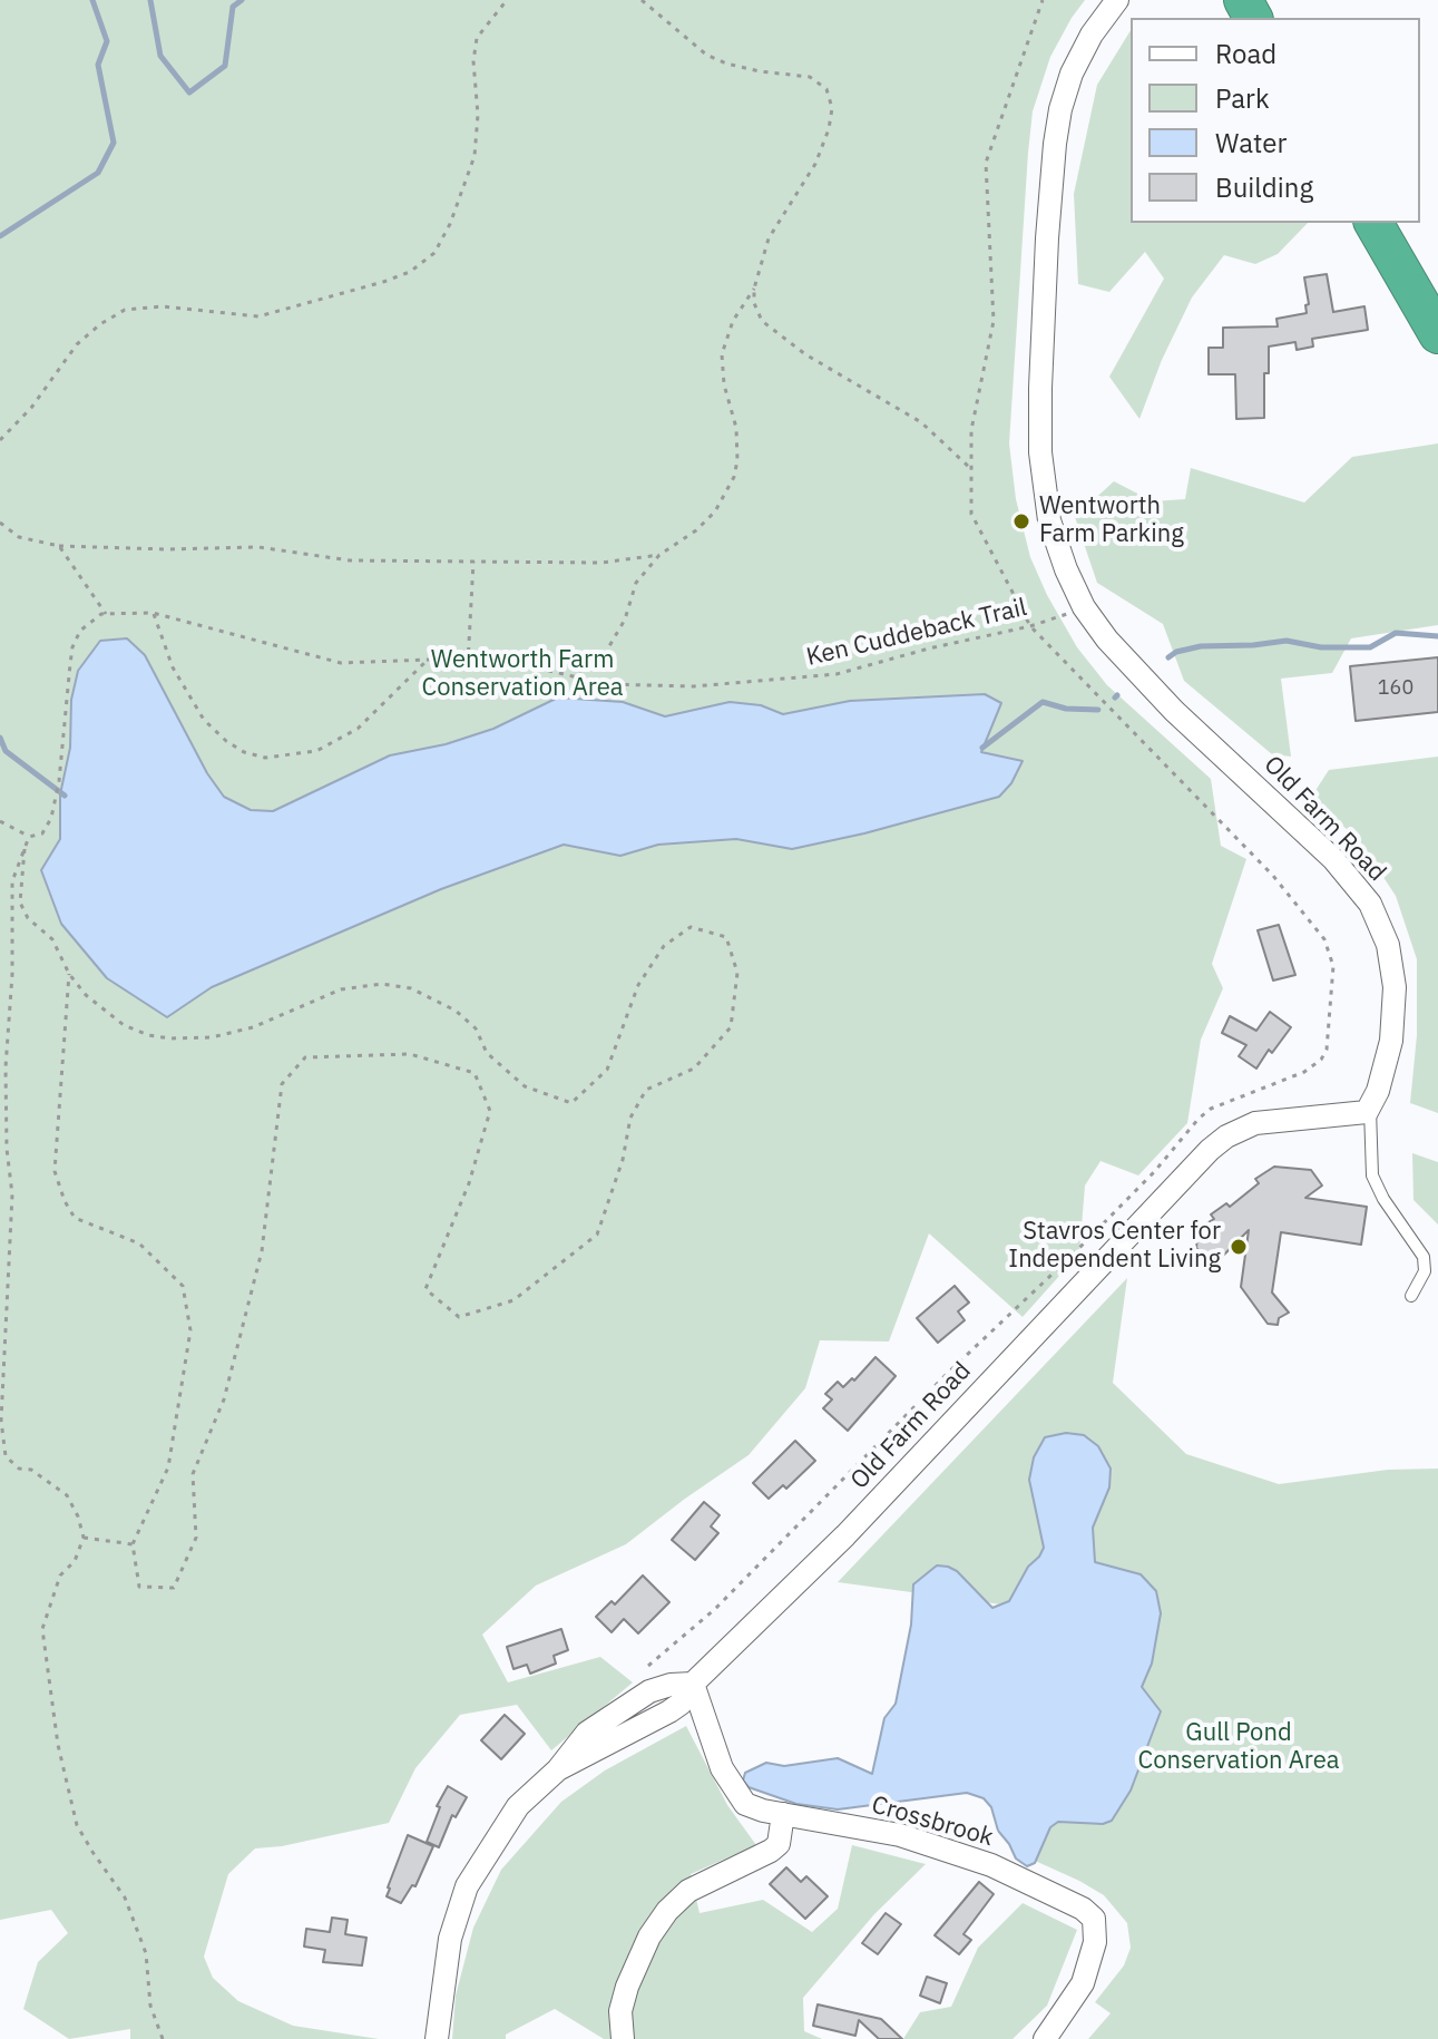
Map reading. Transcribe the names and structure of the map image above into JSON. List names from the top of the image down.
{
  "streets": {
    "street": ["Old Farm Road", "Crossbrook"],
    "path": ["Ken Cuddeback Trail"]
  },
  "crossings": [
    ["Ken Cuddeback Trail", "Old Farm Road"],
    ["Old Farm Road", "Crossbrook"]
  ],
  "parks": ["Wentworth Farm Conservation Area", "Gull Pond Conservation Area"],
  "places": ["Wentworth Farm Parking", "Stavros Center for Independent Living"],
  "house_numbers": ["160"],
  "legend": [
    "Road",
    "Park",
    "Water",
    "Building"
  ]
}
